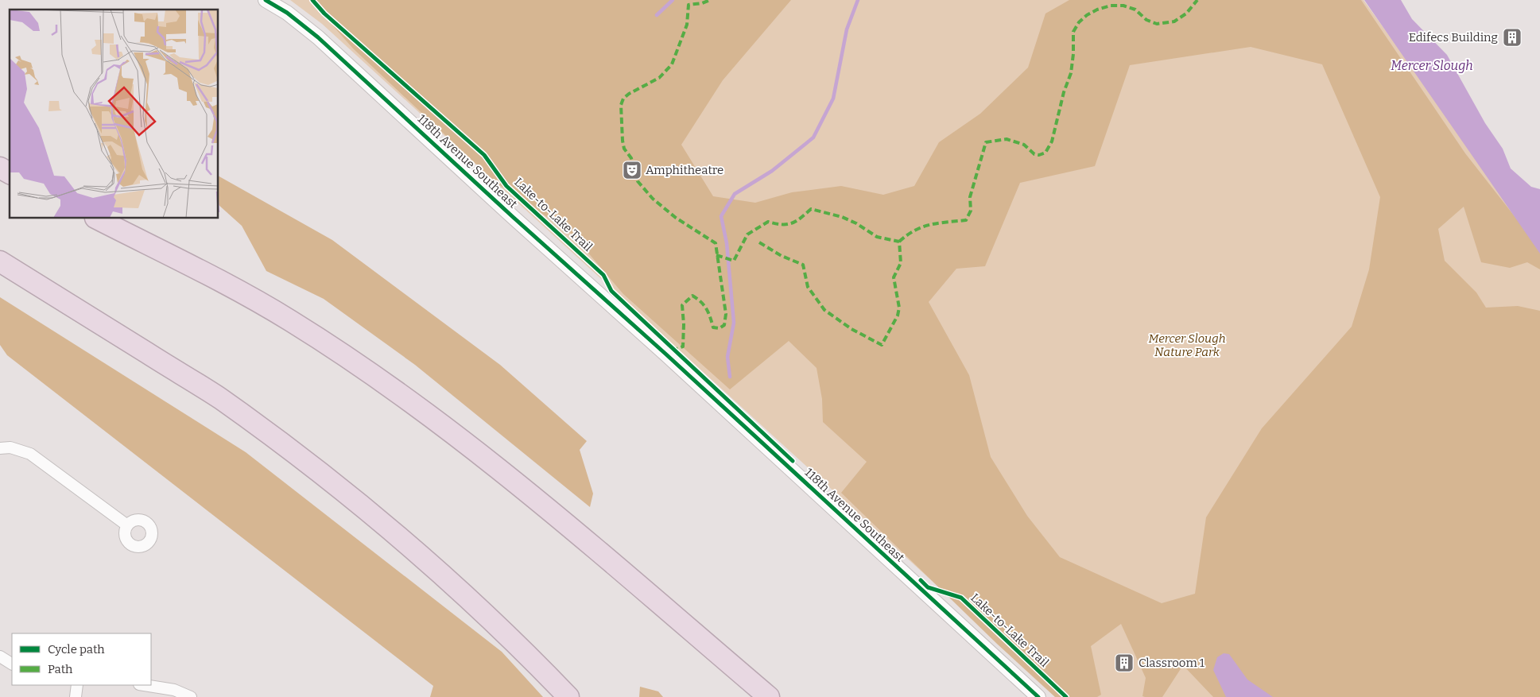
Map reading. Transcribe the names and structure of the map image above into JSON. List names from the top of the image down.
{
  "streets": {
    "street": ["118th Avenue Southeast"],
    "cycle path": ["Lake-to-Lake Trail"]
  },
  "water": ["Mercer Slough"],
  "parks": ["Mercer Slough Nature Park"],
  "places": {
    "building": ["Edifecs Building", "Classroom 1"],
    "theatre": ["Amphitheatre"]
  },
  "legend": ["Cycle path", "Path"]
}
